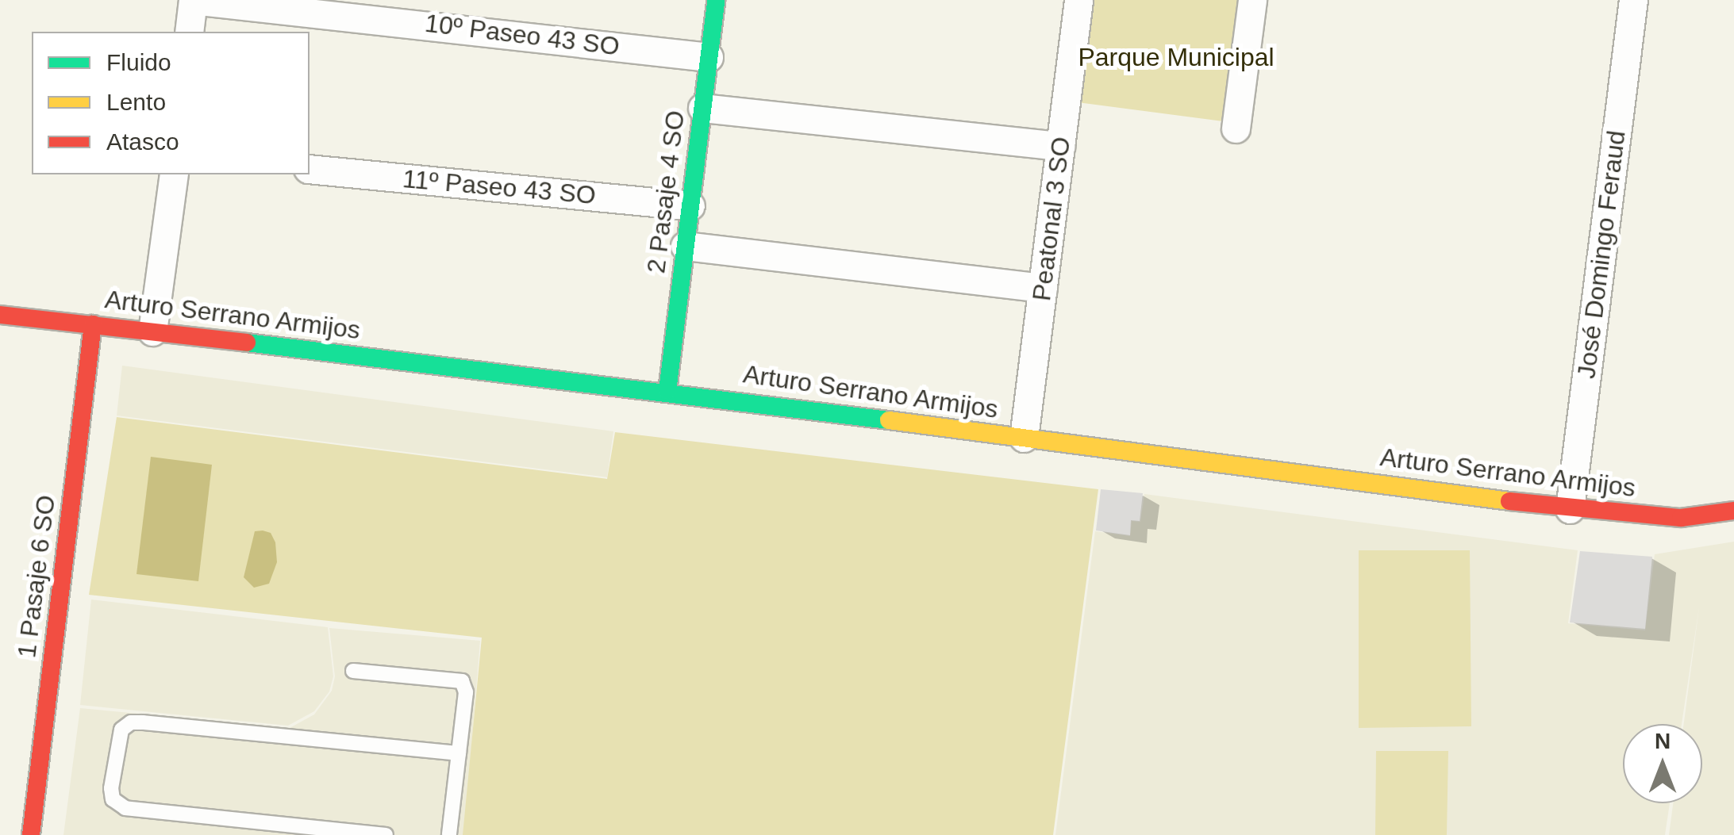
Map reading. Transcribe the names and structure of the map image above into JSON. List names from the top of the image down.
{
  "streets": {
    "street": [
      "10º Paseo 43 SO",
      "11º Paseo 43 SO",
      "2 Pasaje 4 SO",
      "Peatonal 3 SO",
      "José Domingo Feraud",
      "Arturo Serrano Armijos",
      "1 Pasaje 6 SO"
    ]
  },
  "crossings": [
    ["10º Paseo 43 SO", "2 Pasaje 4 SO"],
    ["11º Paseo 43 SO", "2 Pasaje 4 SO"],
    ["2 Pasaje 4 SO", "Arturo Serrano Armijos"],
    ["Peatonal 3 SO", "Arturo Serrano Armijos"],
    ["José Domingo Feraud", "Arturo Serrano Armijos"],
    ["Arturo Serrano Armijos", "1 Pasaje 6 SO"]
  ],
  "parks": ["Parque Municipal"],
  "legend": ["Fluido", "Lento", "Atasco"],
  "north": "top"
}
